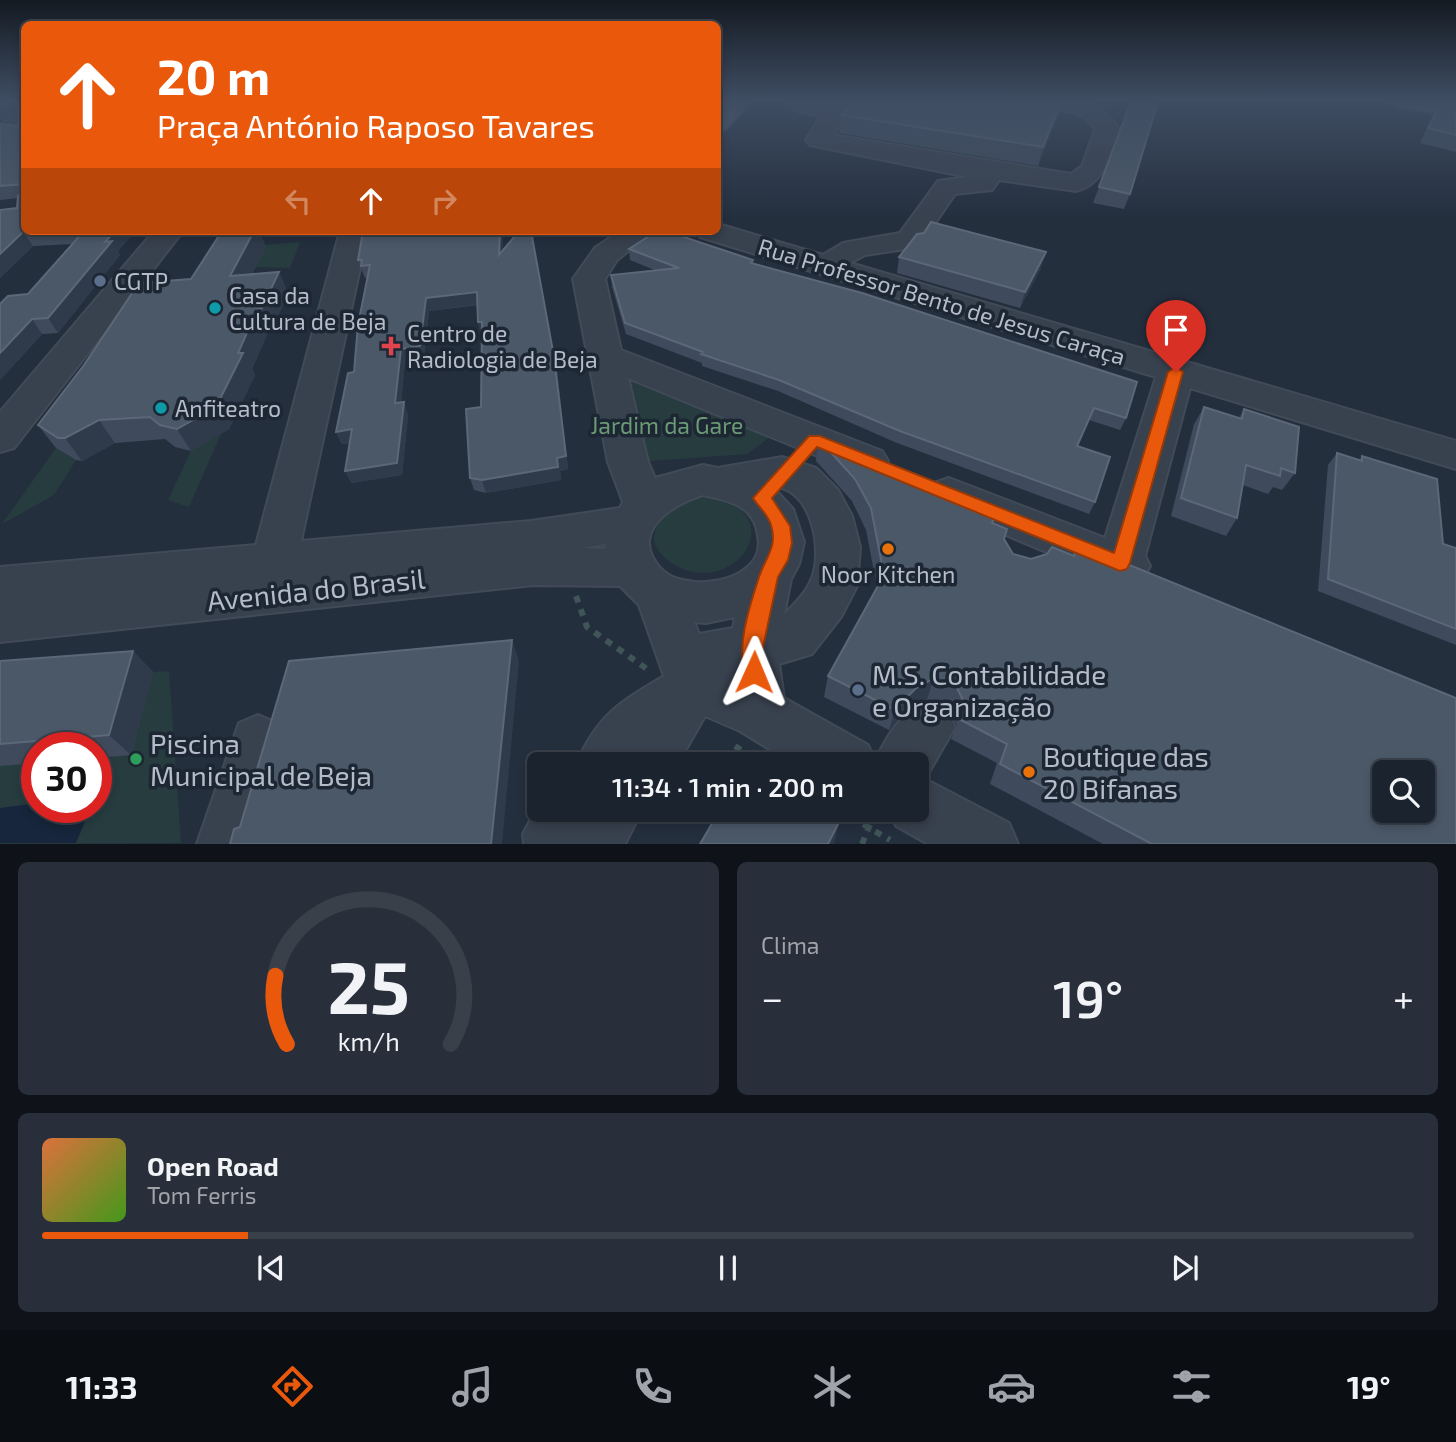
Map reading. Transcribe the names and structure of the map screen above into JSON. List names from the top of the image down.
{
  "streets": {
    "street": ["Rua Professor Bento de Jesus Caraça", "Avenida do Brasil"]
  },
  "parks": ["Jardim da Gare"],
  "places": {
    "other": [
      "CGTP",
      "Casa da Cultura de Beja",
      "Anfiteatro",
      "Noor Kitchen",
      "M.S. Contabilidade e Organização",
      "Piscina Municipal de Beja",
      "Boutique das 20 Bifanas"
    ],
    "health": ["Centro de Radiologia de Beja"]
  },
  "page": {
    "turn": ["20 m", "Praça António Raposo Tavares"],
    "limit": "30",
    "trip": "11:34 · 1 min · 200 m",
    "tile": "Clima",
    "heat": ["−", "19°", "+"],
    "song": ["Open Road", "Tom Ferris"],
    "tabs": ["11:33", "19°"],
    "gauge": ["25", "km/h"]
  }
}
